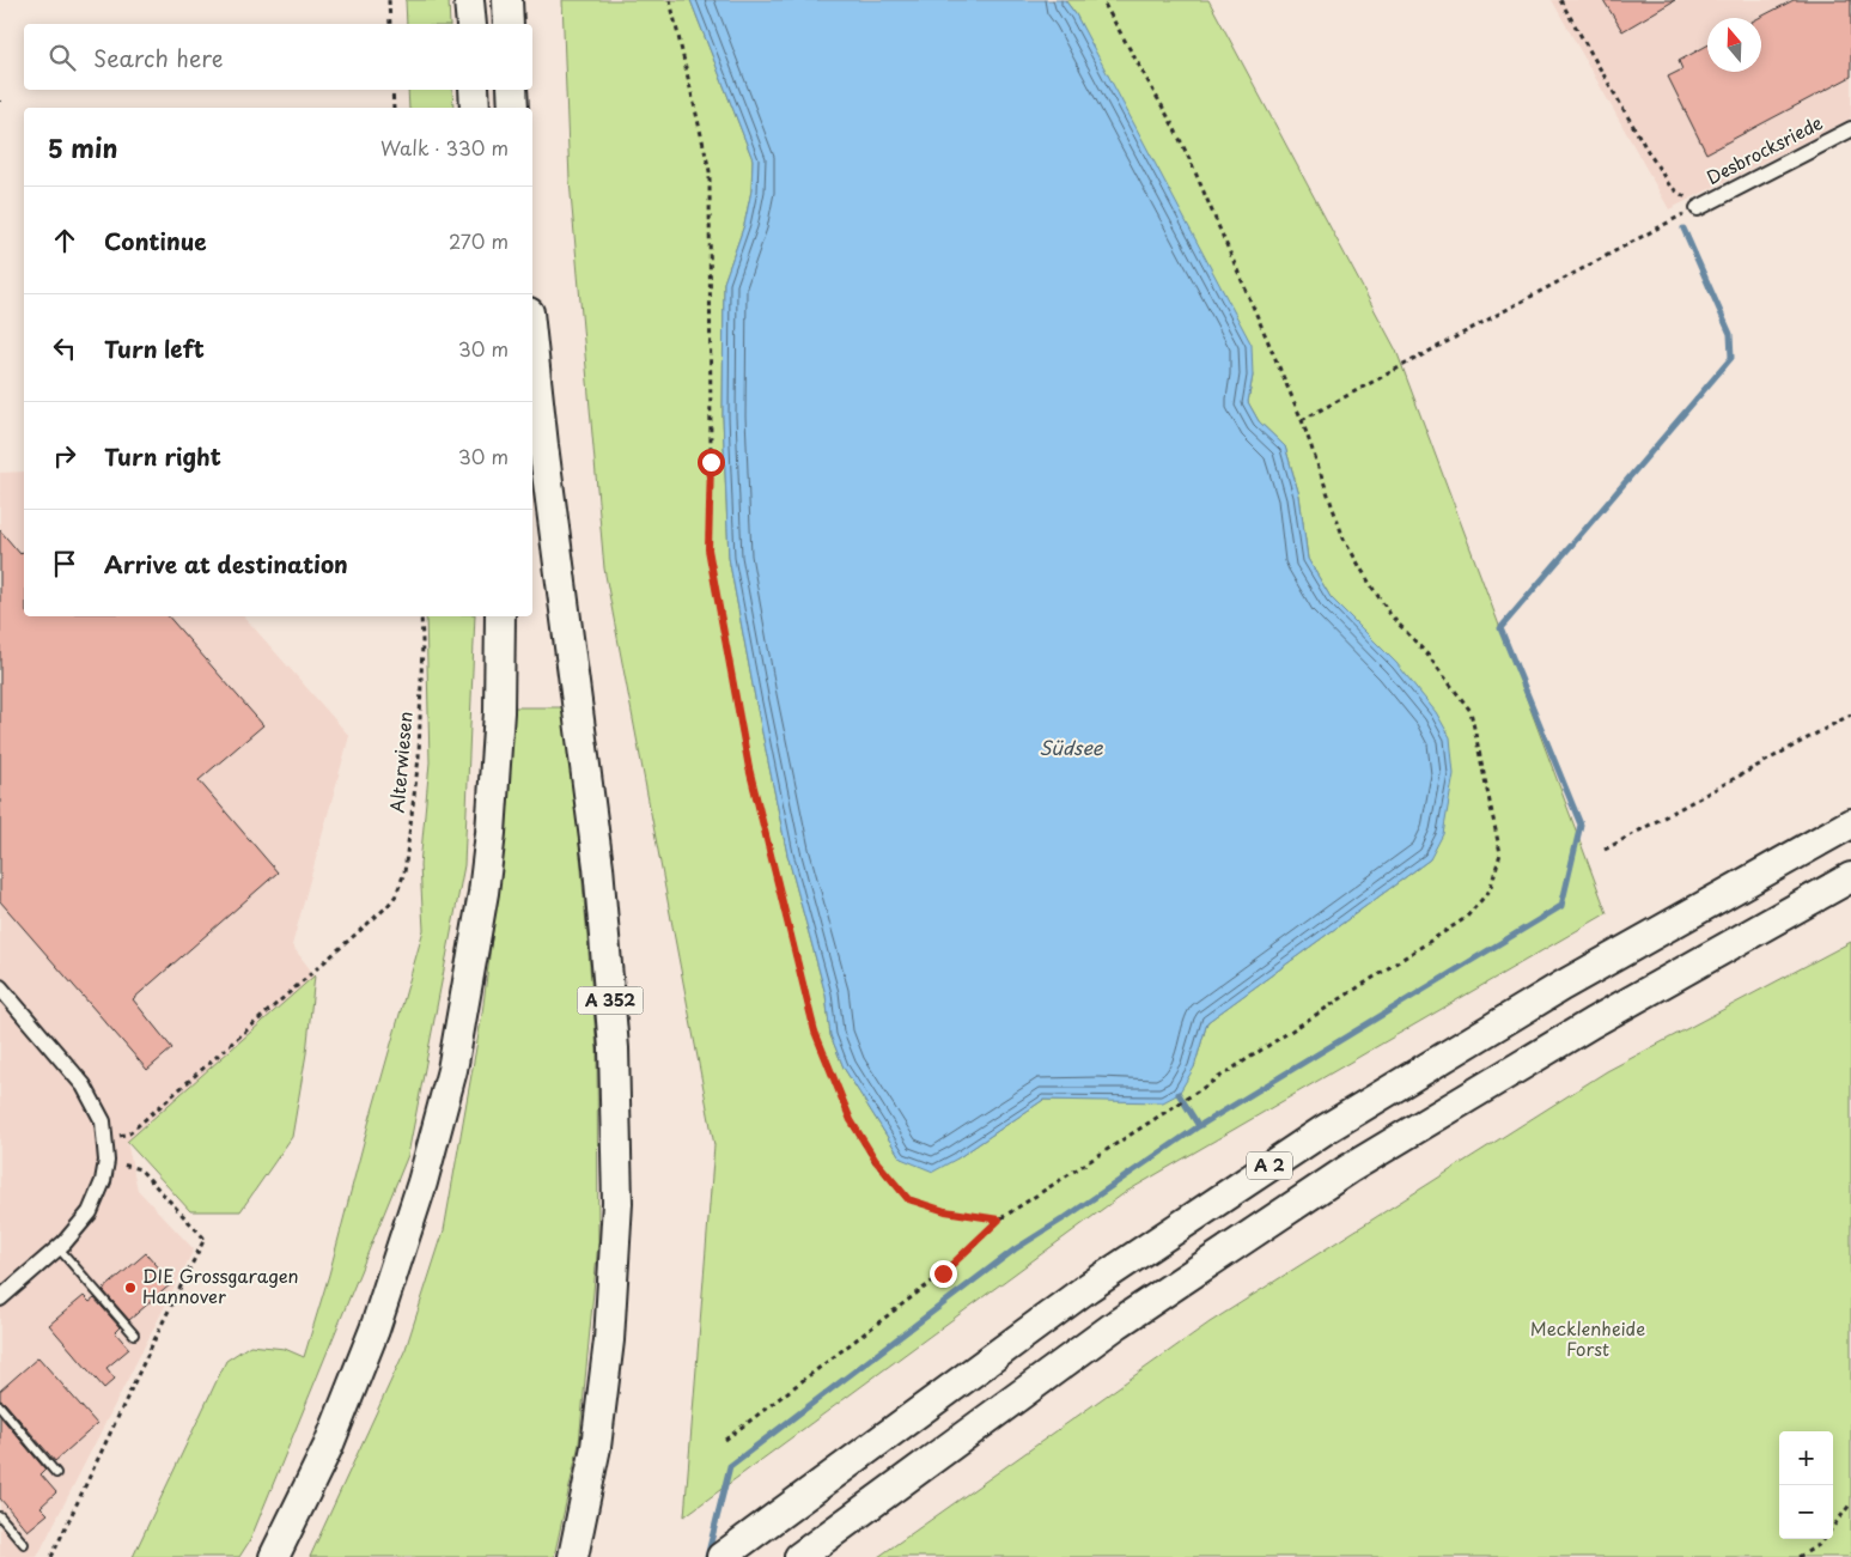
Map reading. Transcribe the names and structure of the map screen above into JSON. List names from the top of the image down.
{
  "streets": {
    "highway": ["A 352", "A 2"],
    "street": ["Desbrocksriede"],
    "path": ["Alterwiesen"]
  },
  "water": ["Südsee"],
  "parks": ["Mecklenheide Forst"],
  "places": ["DIE Grossgaragen Hannover"],
  "north": "top",
  "page": {
    "search": "Search here",
    "heading": ["5 min", "Walk · 330 m"],
    "list": [
      ["Continue", "270 m"],
      ["Turn left", "30 m"],
      ["Turn right", "30 m"],
      "Arrive at destination"
    ],
    "map_buttons": ["+", "−"]
  }
}
